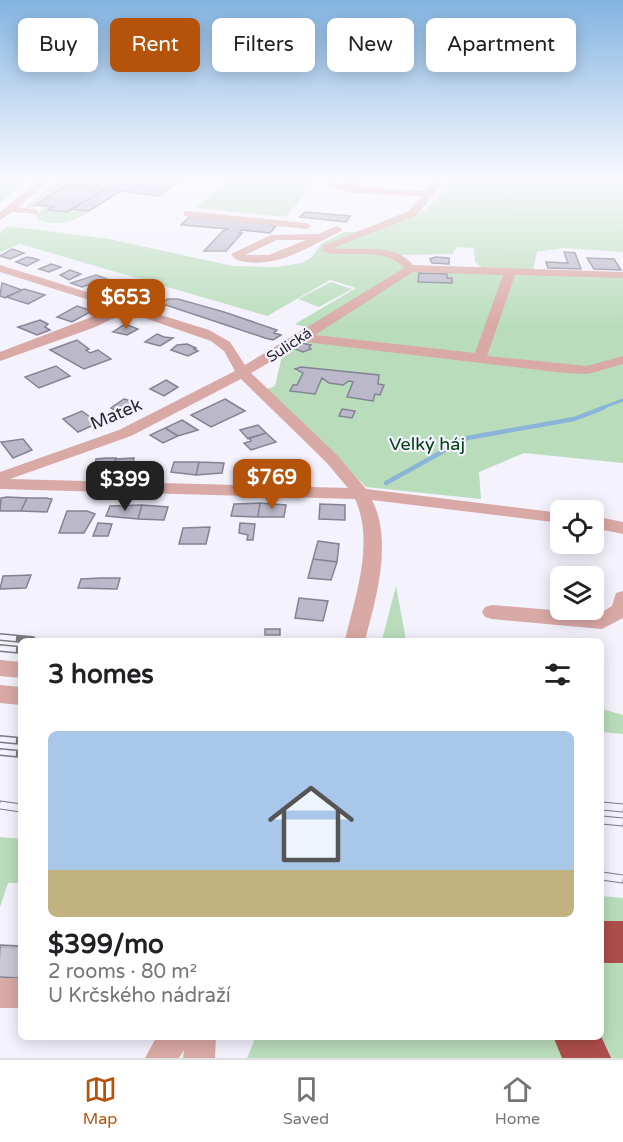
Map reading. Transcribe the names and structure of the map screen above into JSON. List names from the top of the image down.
{
  "streets": {
    "street": ["Sulická", "Matek"]
  },
  "crossings": [
    ["Sulická", "Matek"]
  ],
  "parks": ["Velký háj"],
  "page": {
    "chip": [
      "Buy",
      "Rent",
      "Filters",
      "New",
      "Apartment"
    ],
    "price": ["$653", "$769", "$399"],
    "heading": "3 homes",
    "list": [
      {
        "name": "$399/mo",
        "note": "2 rooms · 80 m² · U Krčského nádraží"
      }
    ],
    "tabs": ["Map", "Saved", "Home"]
  }
}
